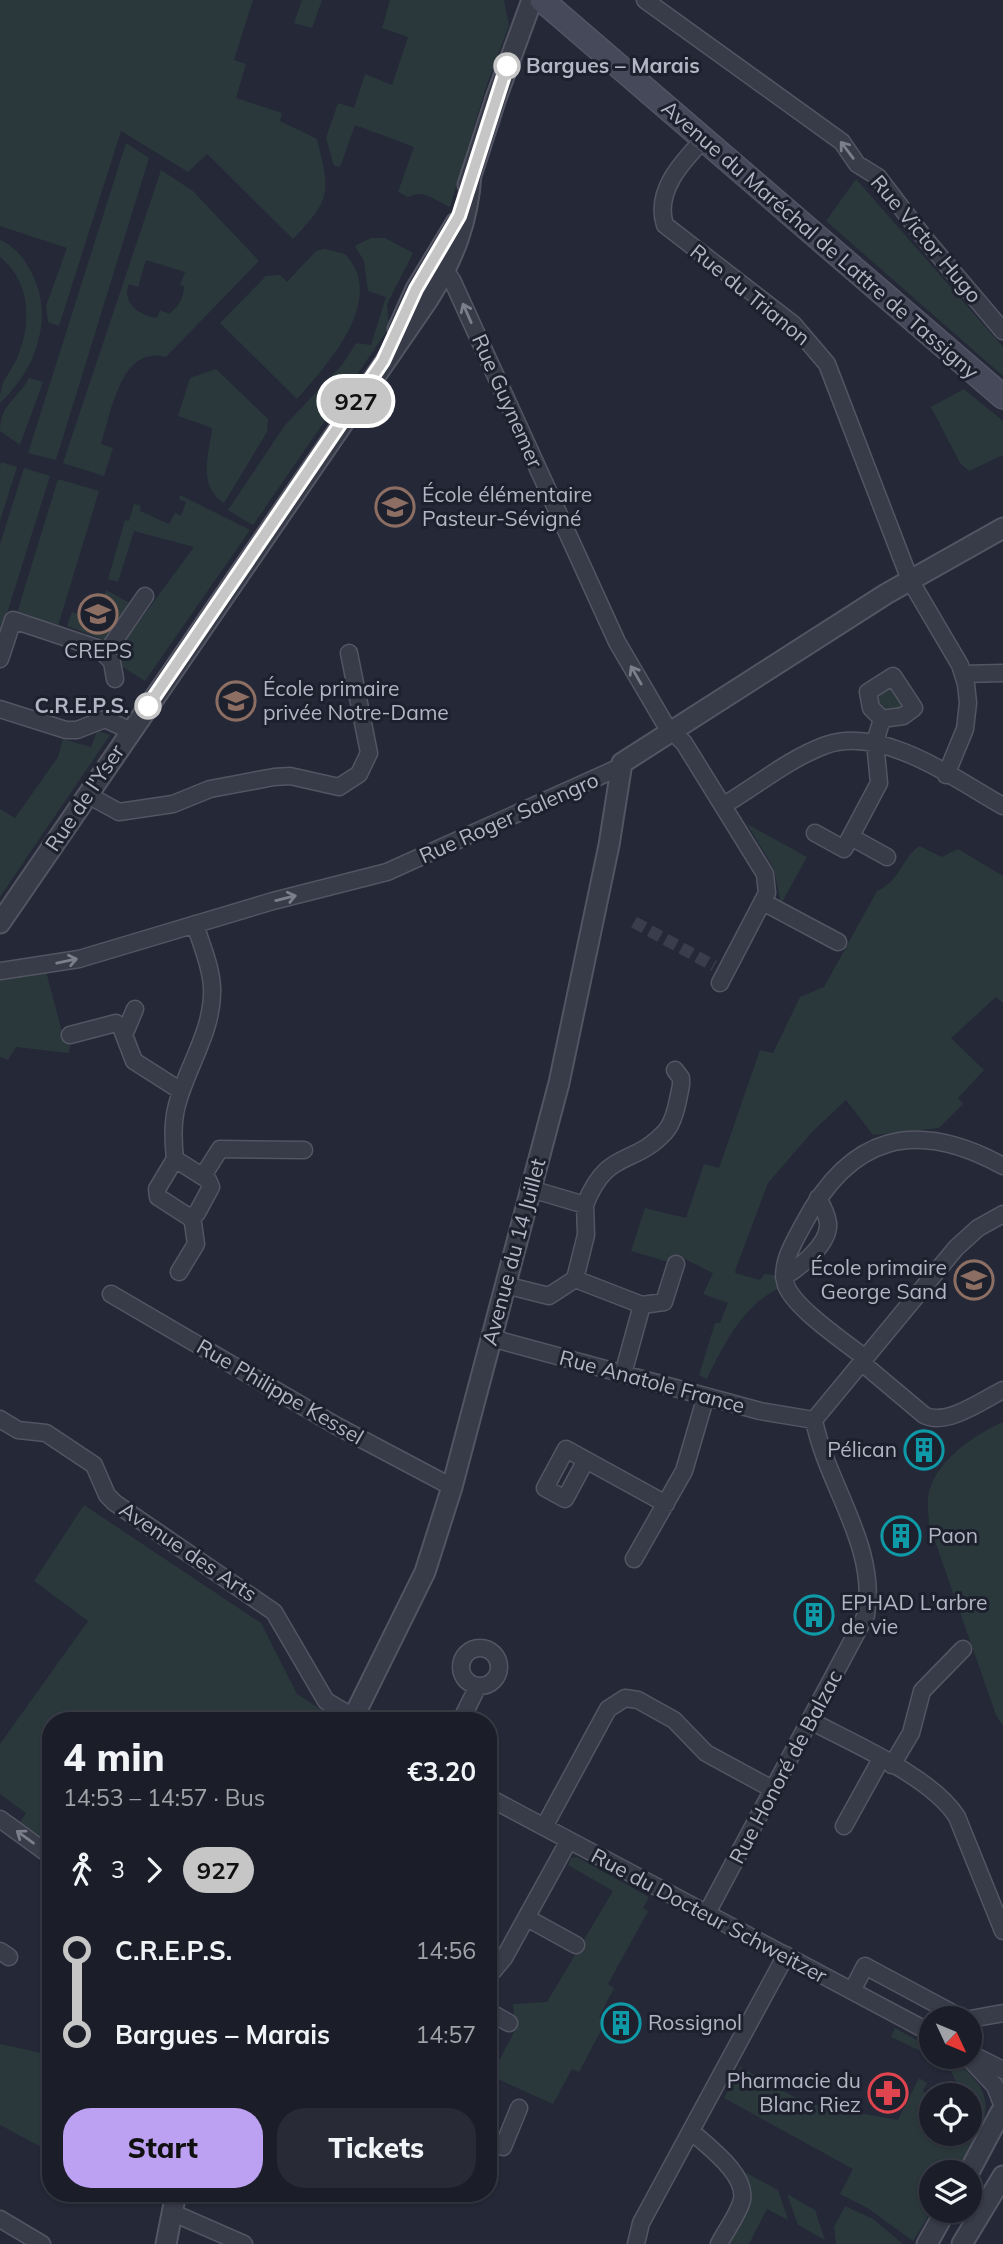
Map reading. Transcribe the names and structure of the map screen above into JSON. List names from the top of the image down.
{
  "streets": {
    "main road": ["Avenue du Maréchal de Lattre de Tassigny"],
    "street": [
      "Rue Victor Hugo",
      "Rue du Trianon",
      "Rue Guynemer",
      "Rue de l'Yser",
      "Rue Roger Salengro",
      "Avenue du 14 Juillet",
      "Rue Anatole France",
      "Rue Philippe Kessel",
      "Avenue des Arts",
      "Rue Honoré de Balzac",
      "Rue du Docteur Schweitzer"
    ]
  },
  "crossings": [
    ["Avenue du Maréchal de Lattre de Tassigny", "Rue du Trianon"],
    ["Rue du Trianon", "Rue Roger Salengro"],
    ["Rue Guynemer", "Rue de l'Yser"],
    ["Rue Guynemer", "Rue Roger Salengro"],
    ["Rue Roger Salengro", "Avenue du 14 Juillet"],
    ["Avenue du 14 Juillet", "Rue Anatole France"],
    ["Avenue du 14 Juillet", "Rue Philippe Kessel"],
    ["Rue Anatole France", "Rue Honoré de Balzac"],
    ["Rue Honoré de Balzac", "Rue du Docteur Schweitzer"]
  ],
  "one_way": ["Rue Victor Hugo", "Rue Guynemer", "Rue Roger Salengro"],
  "places": {
    "other": ["Bargues – Marais", "C.R.E.P.S."],
    "school or university": [
      "École élémentaire Pasteur-Sévigné",
      "CREPS",
      "École primaire privée Notre-Dame",
      "École primaire George Sand"
    ],
    "building": [
      "Pélican",
      "Paon",
      "EPHAD L'arbre de vie",
      "Rossignol"
    ],
    "pharmacy": ["Pharmacie du Blanc Riez"]
  },
  "lines": ["bus line 927"],
  "north": "bottom right",
  "page": {
    "on_map": "927",
    "heading": ["4 min", "14:53 – 14:57 · Bus", "€3.20"],
    "legs": ["3", "927"],
    "list": [
      {
        "name": "C.R.E.P.S.",
        "value": "14:56"
      },
      {
        "name": "Bargues – Marais",
        "value": "14:57"
      }
    ],
    "buttons": ["Start", "Tickets"]
  }
}
